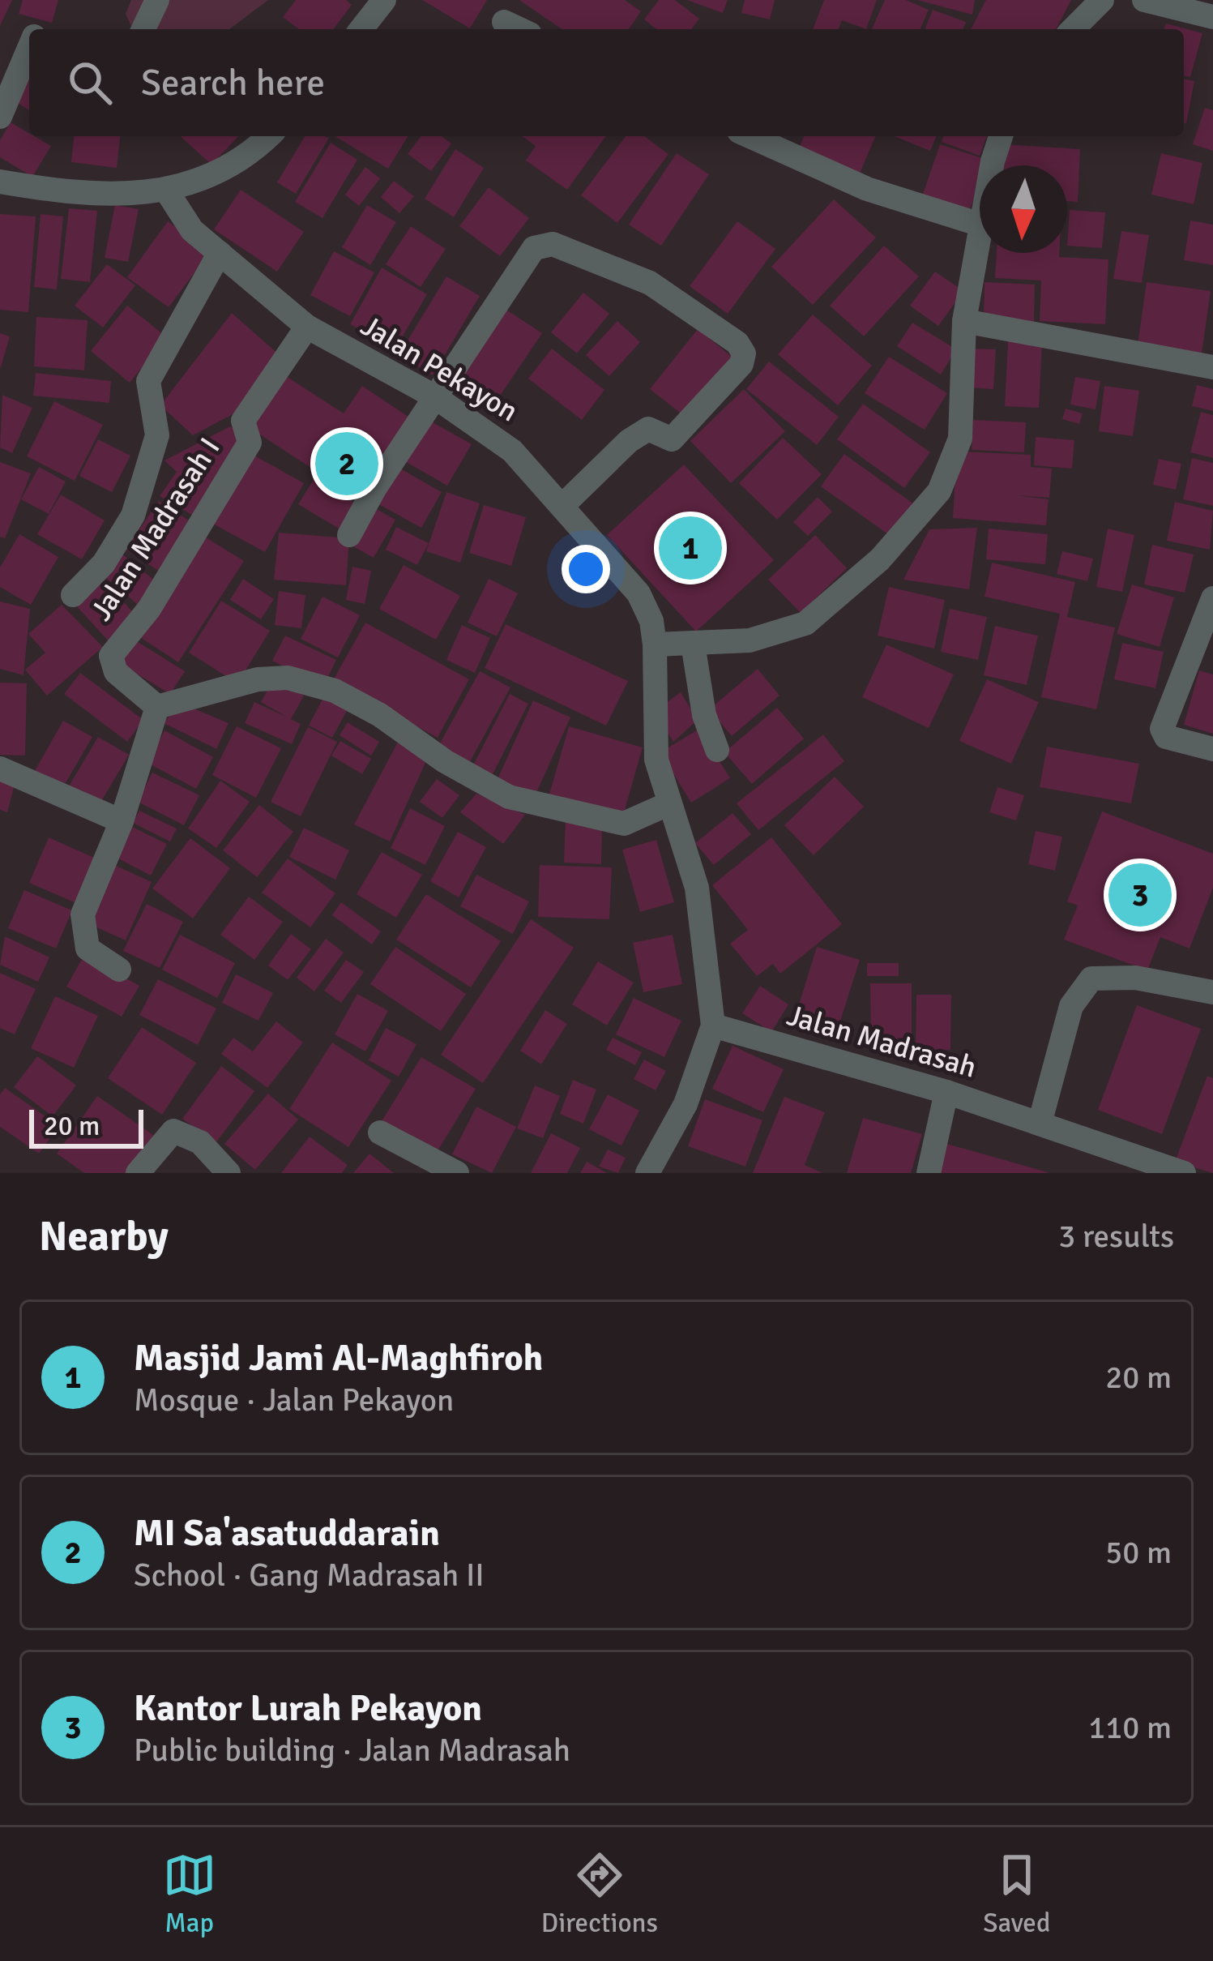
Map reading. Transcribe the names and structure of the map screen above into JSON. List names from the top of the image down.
{
  "streets": {
    "street": ["Jalan Pekayon", "Jalan Madrasah I", "Jalan Madrasah"]
  },
  "crossings": [
    ["Jalan Pekayon", "Jalan Madrasah I"],
    ["Jalan Pekayon", "Jalan Madrasah"]
  ],
  "scale_bar": "20 m",
  "north": "bottom",
  "page": {
    "search": "Search here",
    "pins": ["2", "1", "3"],
    "scale": "20 m",
    "heading": ["Nearby", "3 results"],
    "list": [
      {
        "mark": "1",
        "name": "Masjid Jami Al-Maghfiroh",
        "note": "Mosque · Jalan Pekayon",
        "value": "20 m"
      },
      {
        "mark": "2",
        "name": "MI Sa'asatuddarain",
        "note": "School · Gang Madrasah II",
        "value": "50 m"
      },
      {
        "mark": "3",
        "name": "Kantor Lurah Pekayon",
        "note": "Public building · Jalan Madrasah",
        "value": "110 m"
      }
    ],
    "nav": ["Map", "Directions", "Saved"]
  }
}
